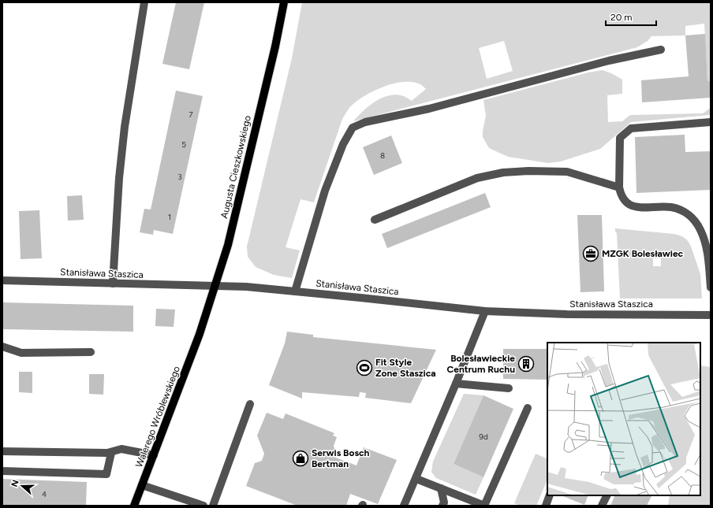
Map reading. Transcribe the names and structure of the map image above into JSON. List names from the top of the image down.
{
  "streets": {
    "main road": ["Augusta Cieszkowskiego", "Walerego Wróblewskiego"],
    "street": ["Stanisława Staszica"]
  },
  "crossings": [
    ["Augusta Cieszkowskiego", "Stanisława Staszica"],
    ["Augusta Cieszkowskiego", "Walerego Wróblewskiego"]
  ],
  "places": {
    "office": ["MZGK Bolesławiec"],
    "building": ["Bolesławieckie Centrum Ruchu"],
    "sports": ["Fit Style Zone Staszica"],
    "shop": ["Serwis Bosch Bertman"]
  },
  "house_numbers": [
    "7",
    "5",
    "8",
    "3",
    "1",
    "9d",
    "4"
  ],
  "scale_bar": "20 m",
  "north": "left"
}
